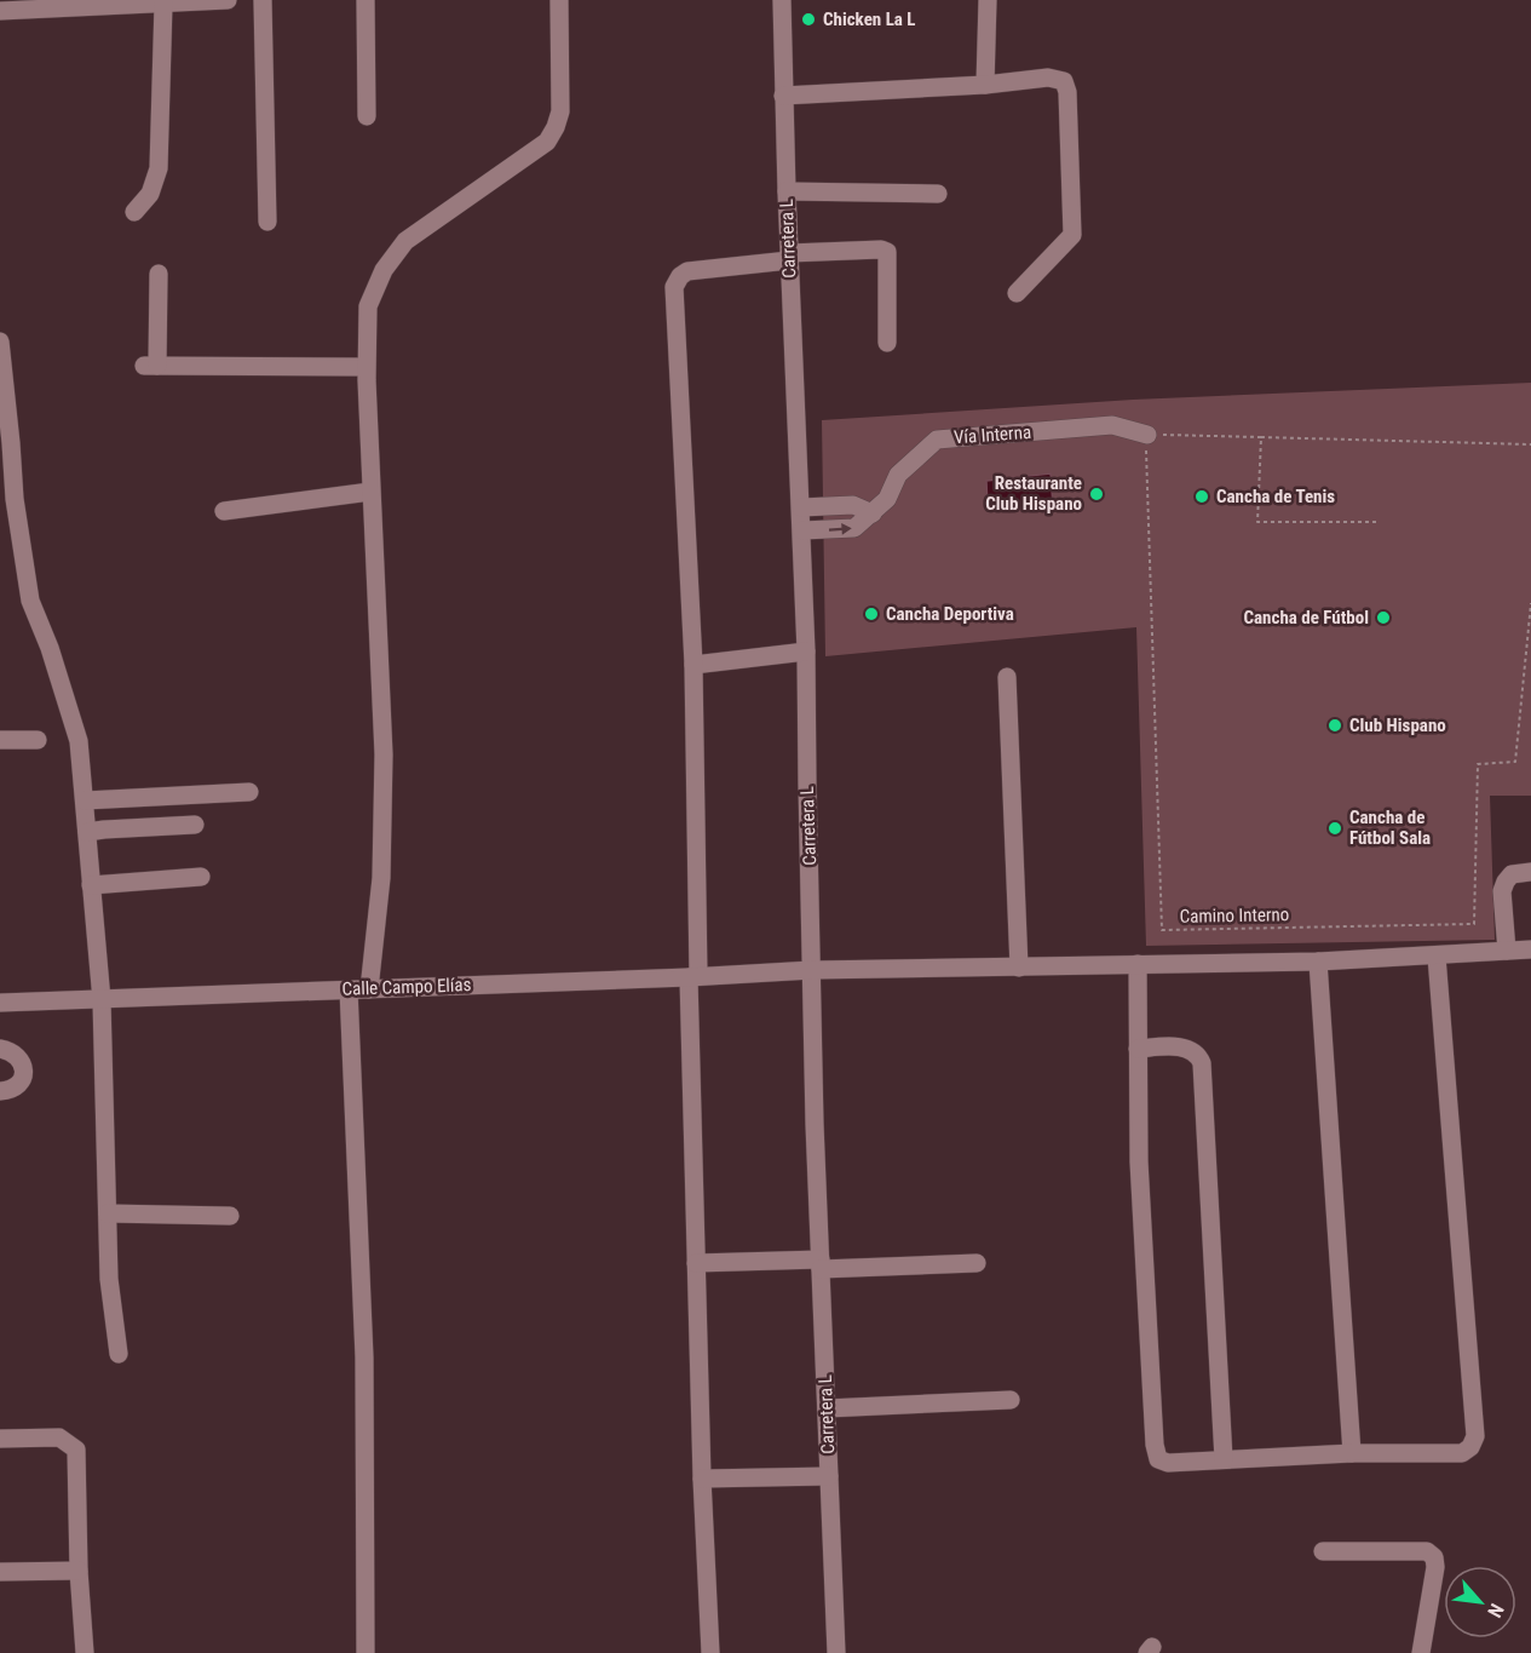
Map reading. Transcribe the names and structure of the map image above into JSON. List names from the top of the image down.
{
  "streets": {
    "street": ["Carretera L", "Vía Interna", "Calle Campo Elías"],
    "path": ["Camino Interno"]
  },
  "crossings": [
    ["Carretera L", "Calle Campo Elías"],
    ["Vía Interna", "Camino Interno"]
  ],
  "places": [
    "Chicken La L",
    "Restaurante Club Hispano",
    "Cancha de Tenis",
    "Cancha Deportiva",
    "Cancha de Fútbol",
    "Club Hispano",
    "Cancha de Fútbol Sala"
  ],
  "north": "bottom right"
}
